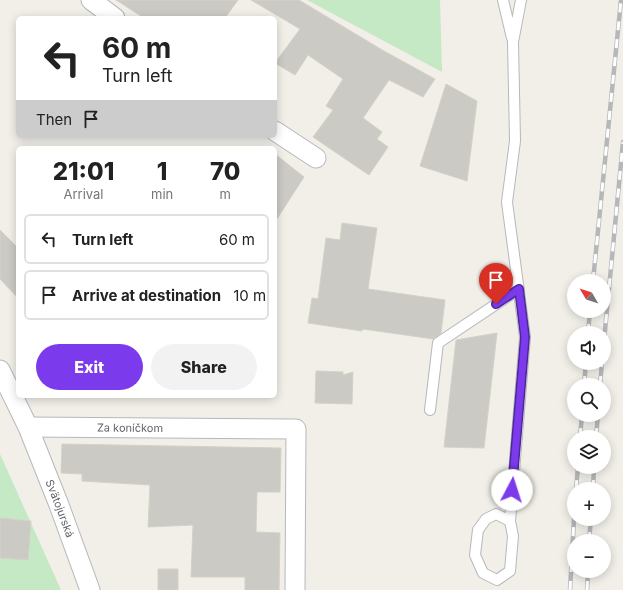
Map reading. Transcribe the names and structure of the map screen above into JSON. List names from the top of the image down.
{
  "streets": {
    "street": ["Za koníčkom", "Svätojurská"]
  },
  "crossings": [
    ["Za koníčkom", "Svätojurská"]
  ],
  "north": "top left",
  "page": {
    "turn": ["60 m", "Turn left"],
    "then": "Then",
    "eta": [
      "21:01",
      "Arrival",
      "1",
      "min",
      "70",
      "m"
    ],
    "list": [
      {
        "name": "Turn left",
        "value": "60 m"
      },
      {
        "name": "Arrive at destination",
        "value": "10 m"
      }
    ],
    "map_buttons": ["+", "−"],
    "buttons": ["Exit", "Share"]
  }
}
